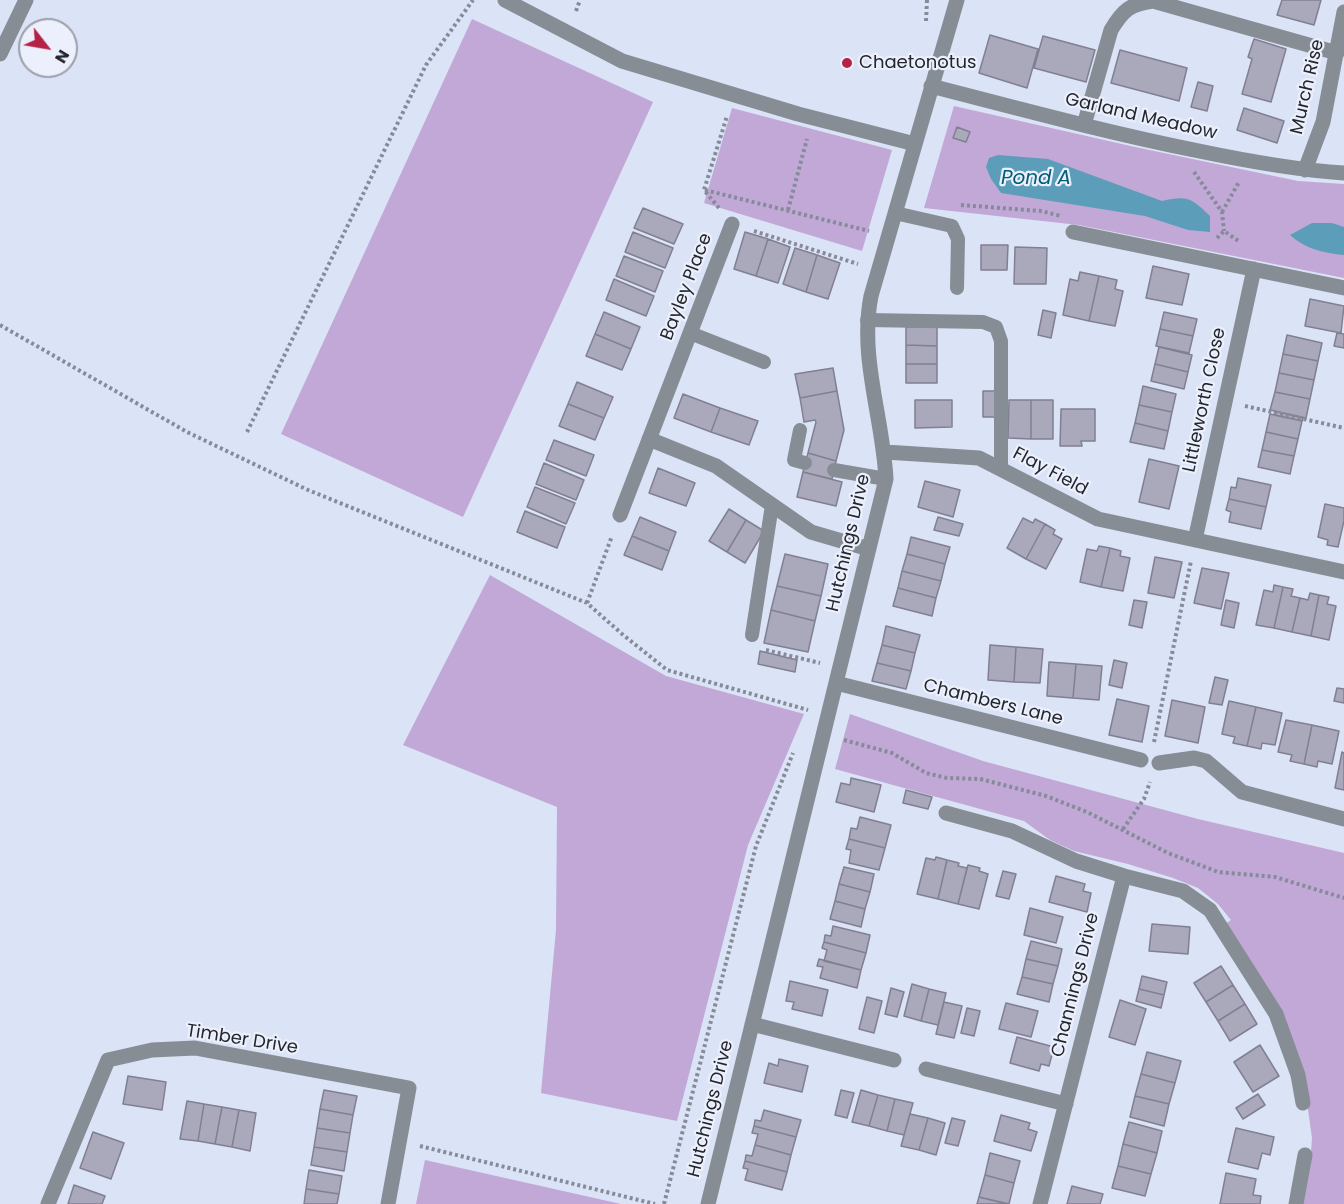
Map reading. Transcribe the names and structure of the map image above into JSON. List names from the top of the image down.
{
  "streets": {
    "street": [
      "Murch Rise",
      "Garland Meadow",
      "Bayley Place",
      "Littleworth Close",
      "Flay Field",
      "Hutchings Drive",
      "Chambers Lane",
      "Channings Drive",
      "Timber Drive"
    ]
  },
  "crossings": [
    ["Murch Rise", "Garland Meadow"],
    ["Garland Meadow", "Hutchings Drive"],
    ["Bayley Place", "Hutchings Drive"],
    ["Littleworth Close", "Flay Field"],
    ["Flay Field", "Hutchings Drive"],
    ["Hutchings Drive", "Chambers Lane"]
  ],
  "water": ["Pond A"],
  "places": ["Chaetonotus"],
  "north": "bottom right"
}
